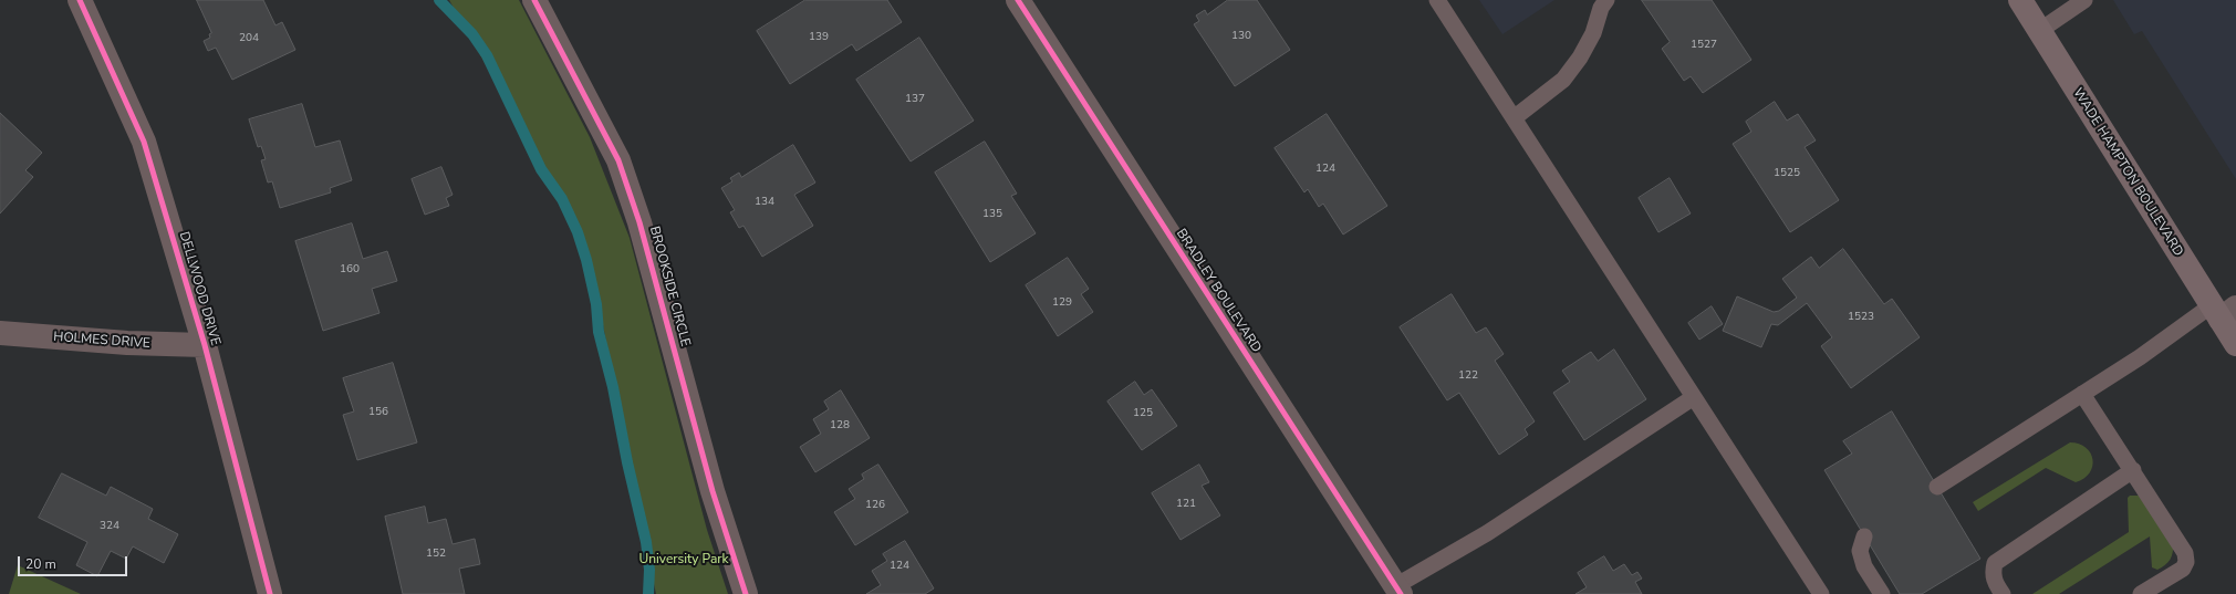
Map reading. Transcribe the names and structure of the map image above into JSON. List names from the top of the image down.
{
  "streets": {
    "main road": ["WADE HAMPTON BOULEVARD"],
    "street": [
      "BROOKSIDE CIRCLE",
      "DELLWOOD DRIVE",
      "BRADLEY BOULEVARD",
      "HOLMES DRIVE"
    ]
  },
  "crossings": [
    ["DELLWOOD DRIVE", "HOLMES DRIVE"]
  ],
  "parks": ["University Park"],
  "house_numbers": [
    "130",
    "139",
    "204",
    "1527",
    "137",
    "124",
    "1525",
    "134",
    "135",
    "160",
    "129",
    "1523",
    "122",
    "156",
    "125",
    "128",
    "121",
    "126",
    "324",
    "152",
    "124"
  ],
  "scale_bar": "20 m"
}
